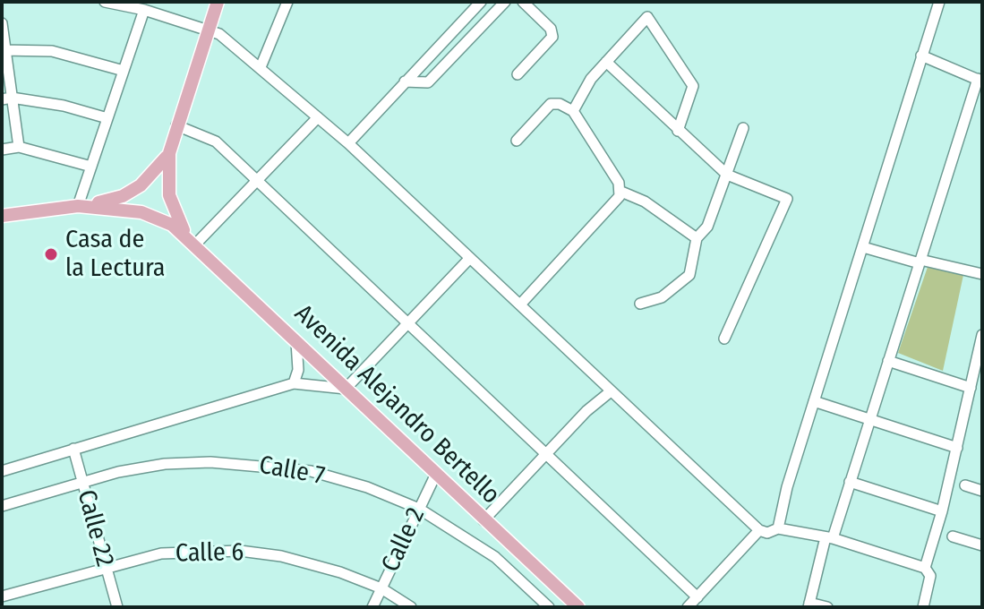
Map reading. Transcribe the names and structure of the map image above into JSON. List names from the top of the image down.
{
  "streets": {
    "main road": ["Avenida Alejandro Bertello"],
    "street": [
      "Calle 7",
      "Calle 22",
      "Calle 2",
      "Calle 6"
    ]
  },
  "crossings": [
    ["Avenida Alejandro Bertello", "Calle 2"],
    ["Calle 7", "Calle 22"],
    ["Calle 7", "Calle 2"],
    ["Calle 22", "Calle 6"],
    ["Calle 2", "Calle 6"]
  ],
  "places": ["Casa de la Lectura"]
}
